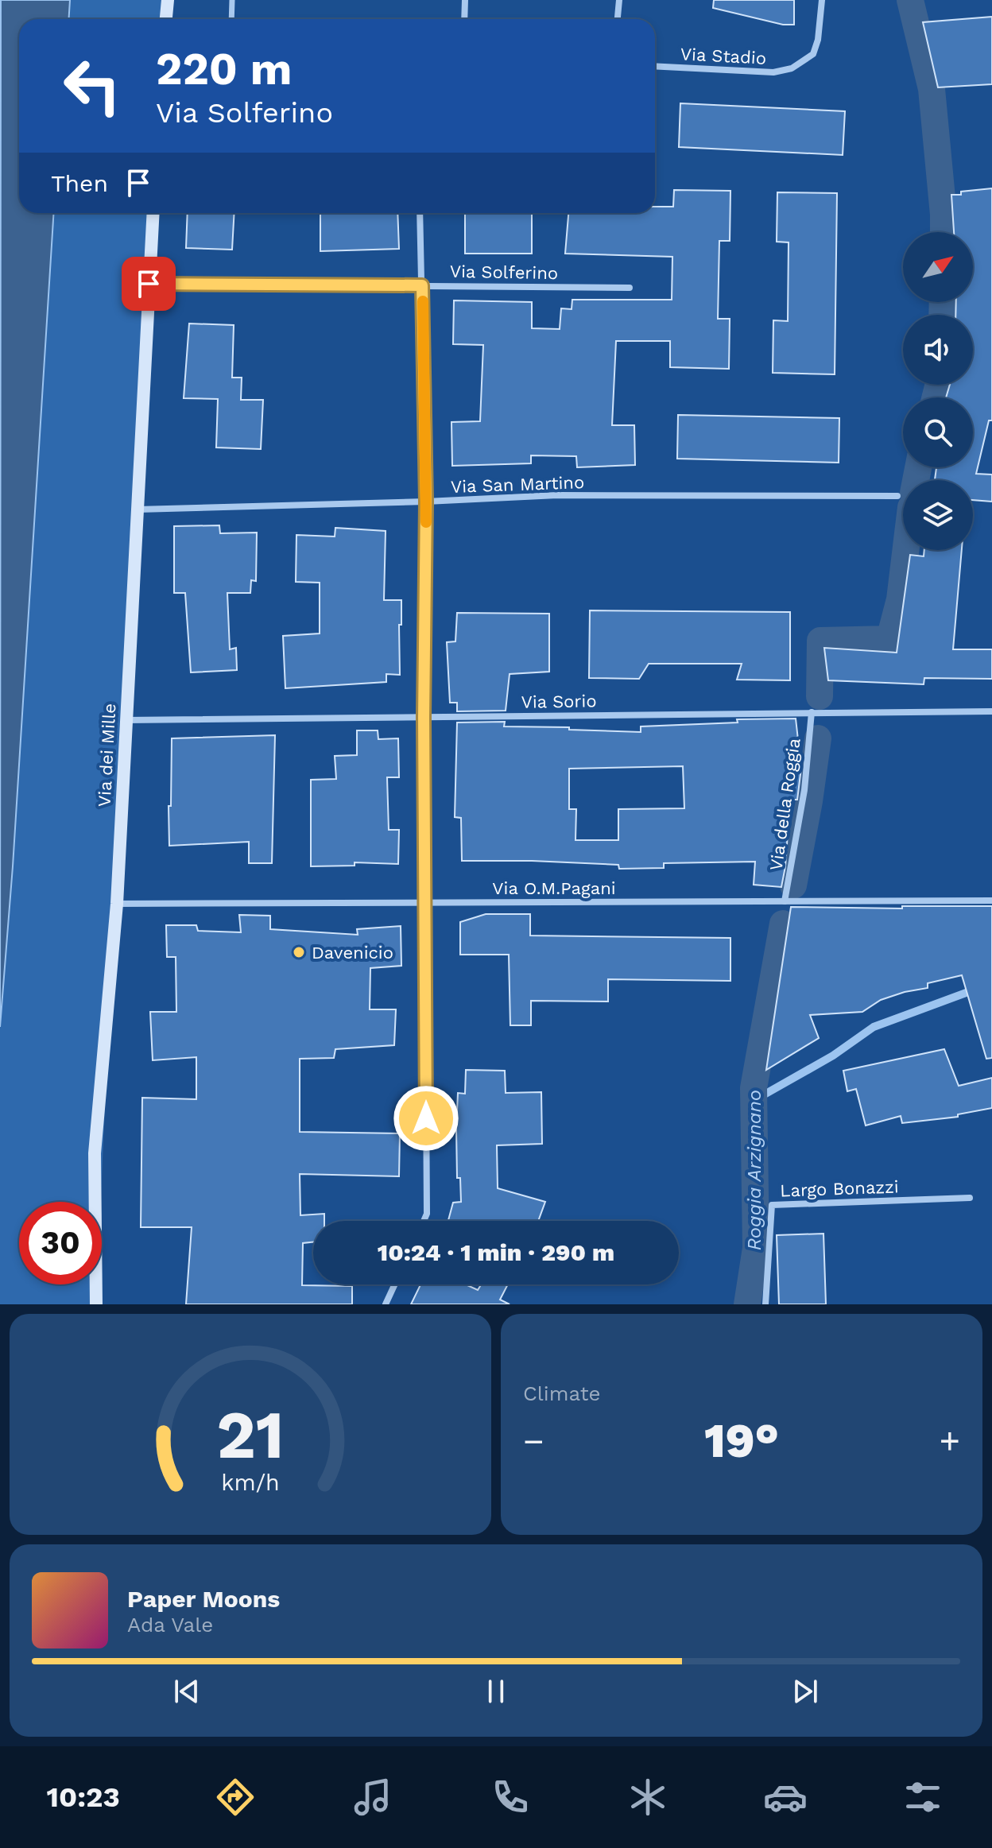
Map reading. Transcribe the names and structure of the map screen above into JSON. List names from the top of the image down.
{
  "streets": {
    "main road": ["Via dei Mille"],
    "street": [
      "Via Stadio",
      "Via Solferino",
      "Via San Martino",
      "Via Sorio",
      "Via della Roggia",
      "Via O.M.Pagani",
      "Largo Bonazzi"
    ]
  },
  "crossings": [
    ["Via Solferino", "Via dei Mille"],
    ["Via San Martino", "Via dei Mille"],
    ["Via Sorio", "Via dei Mille"],
    ["Via Sorio", "Via della Roggia"],
    ["Via dei Mille", "Via O.M.Pagani"],
    ["Via della Roggia", "Via O.M.Pagani"]
  ],
  "water": ["Roggia Arzignano"],
  "places": ["Davenicio"],
  "north": "top right",
  "page": {
    "turn": ["220 m", "Via Solferino"],
    "then": "Then",
    "limit": "30",
    "trip": "10:24 · 1 min · 290 m",
    "tile": "Climate",
    "heat": ["−", "19°", "+"],
    "song": ["Paper Moons", "Ada Vale"],
    "tabs": "10:23",
    "gauge": ["21", "km/h"]
  }
}
